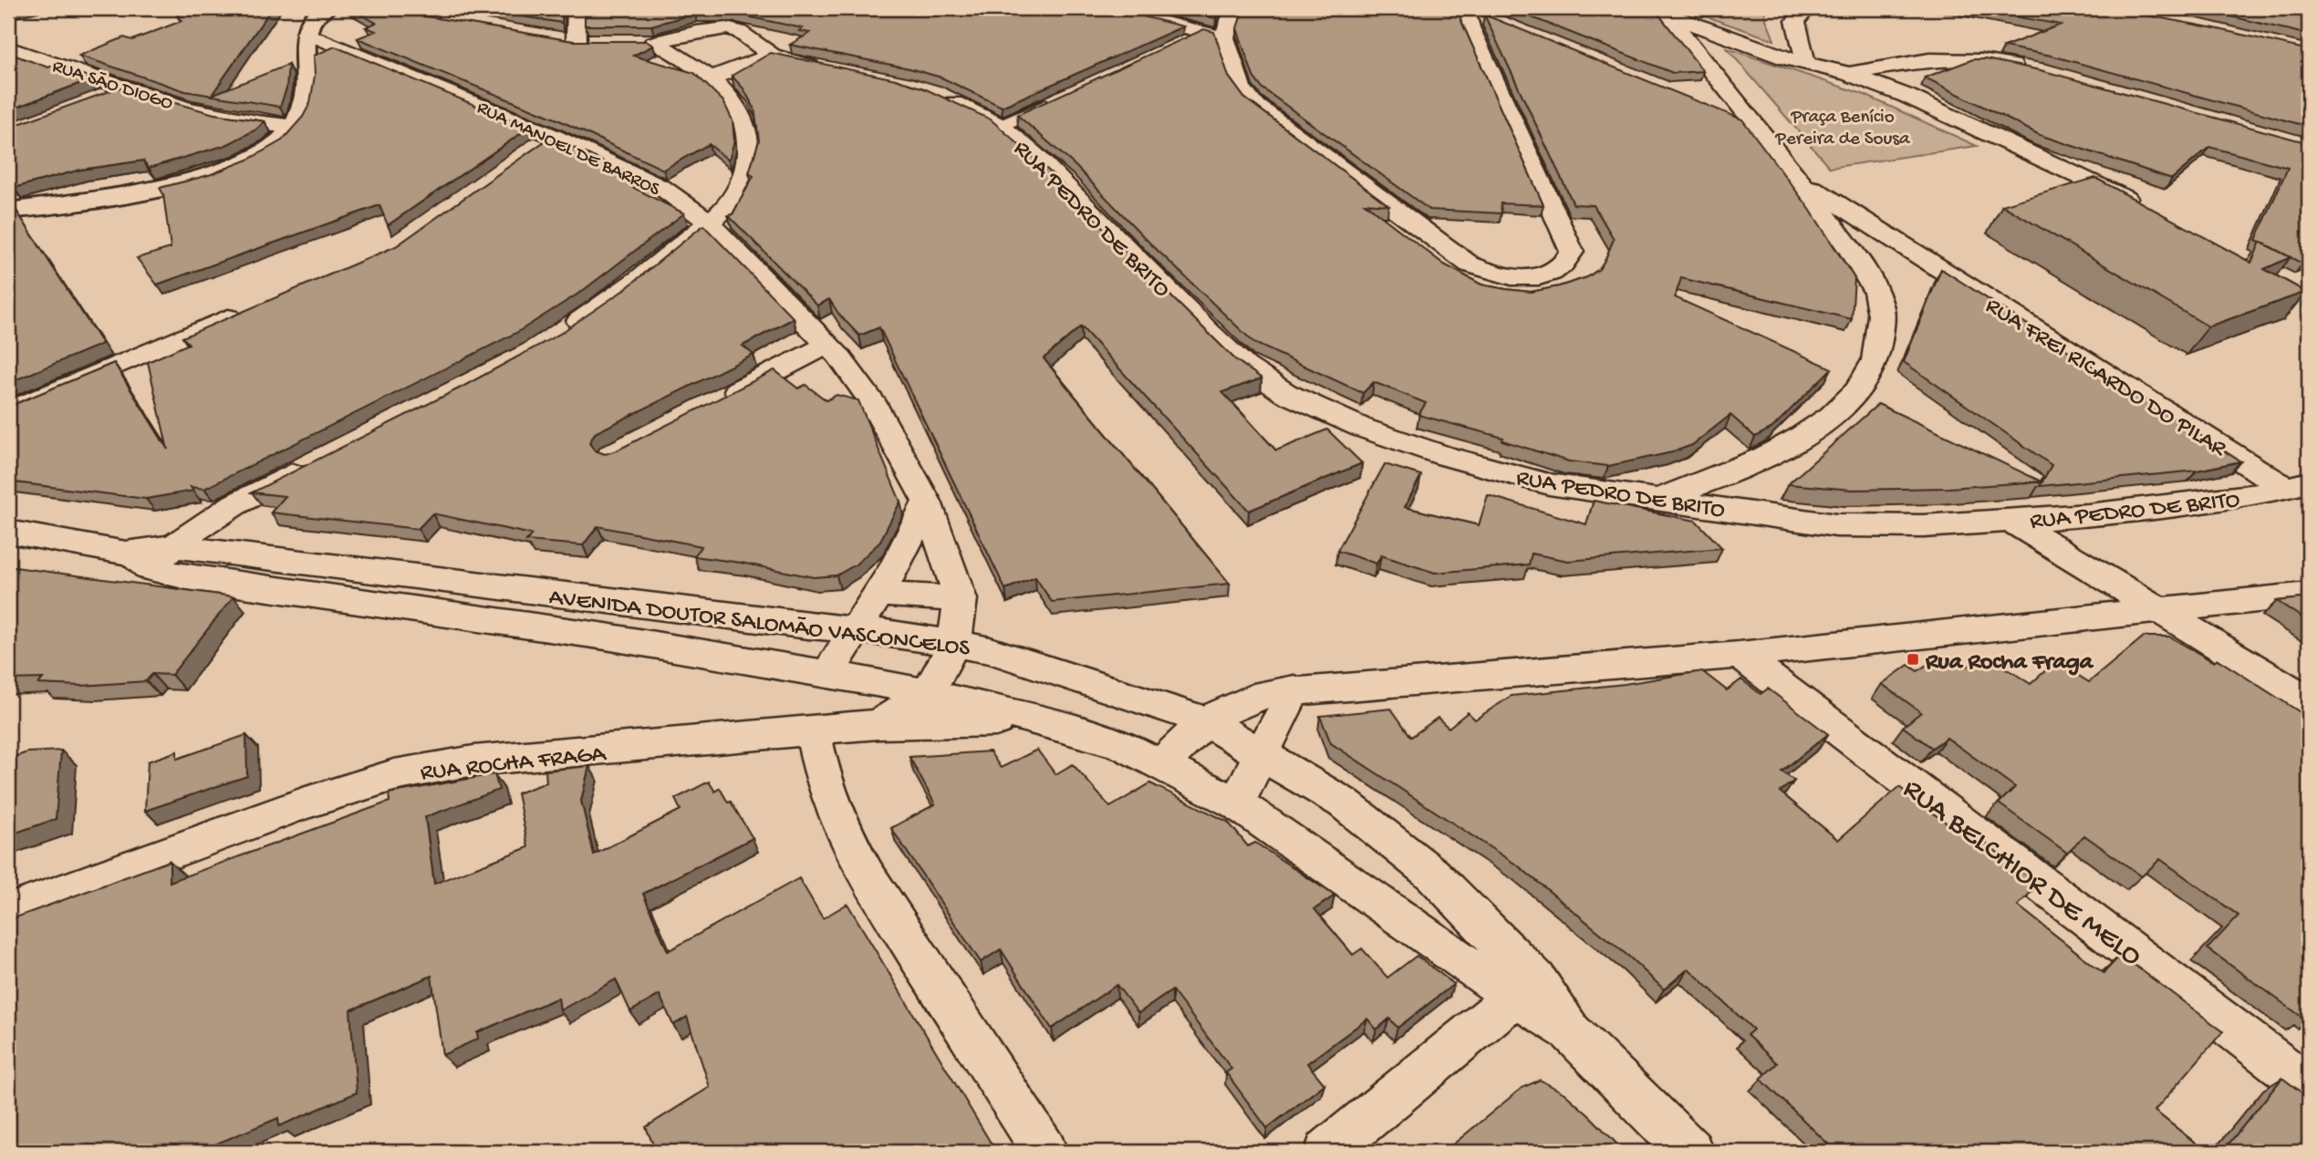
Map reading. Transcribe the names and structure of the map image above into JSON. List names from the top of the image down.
{
  "streets": {
    "street": [
      "RUA SÃO DIOGO",
      "RUA MANOEL DE BARROS",
      "RUA PEDRO DE BRITO",
      "RUA FREI RICARDO DO PILAR",
      "AVENIDA DOUTOR SALOMÃO VASCONCELOS",
      "RUA ROCHA FRAGA",
      "RUA BELCHIOR DE MELO"
    ]
  },
  "crossings": [
    ["RUA MANOEL DE BARROS", "AVENIDA DOUTOR SALOMÃO VASCONCELOS"],
    ["RUA PEDRO DE BRITO", "RUA FREI RICARDO DO PILAR"],
    ["AVENIDA DOUTOR SALOMÃO VASCONCELOS", "RUA ROCHA FRAGA"]
  ],
  "parks": ["Praça Benício Pereira de Sousa"],
  "places": {
    "transit": ["Rua Rocha Fraga"]
  }
}
